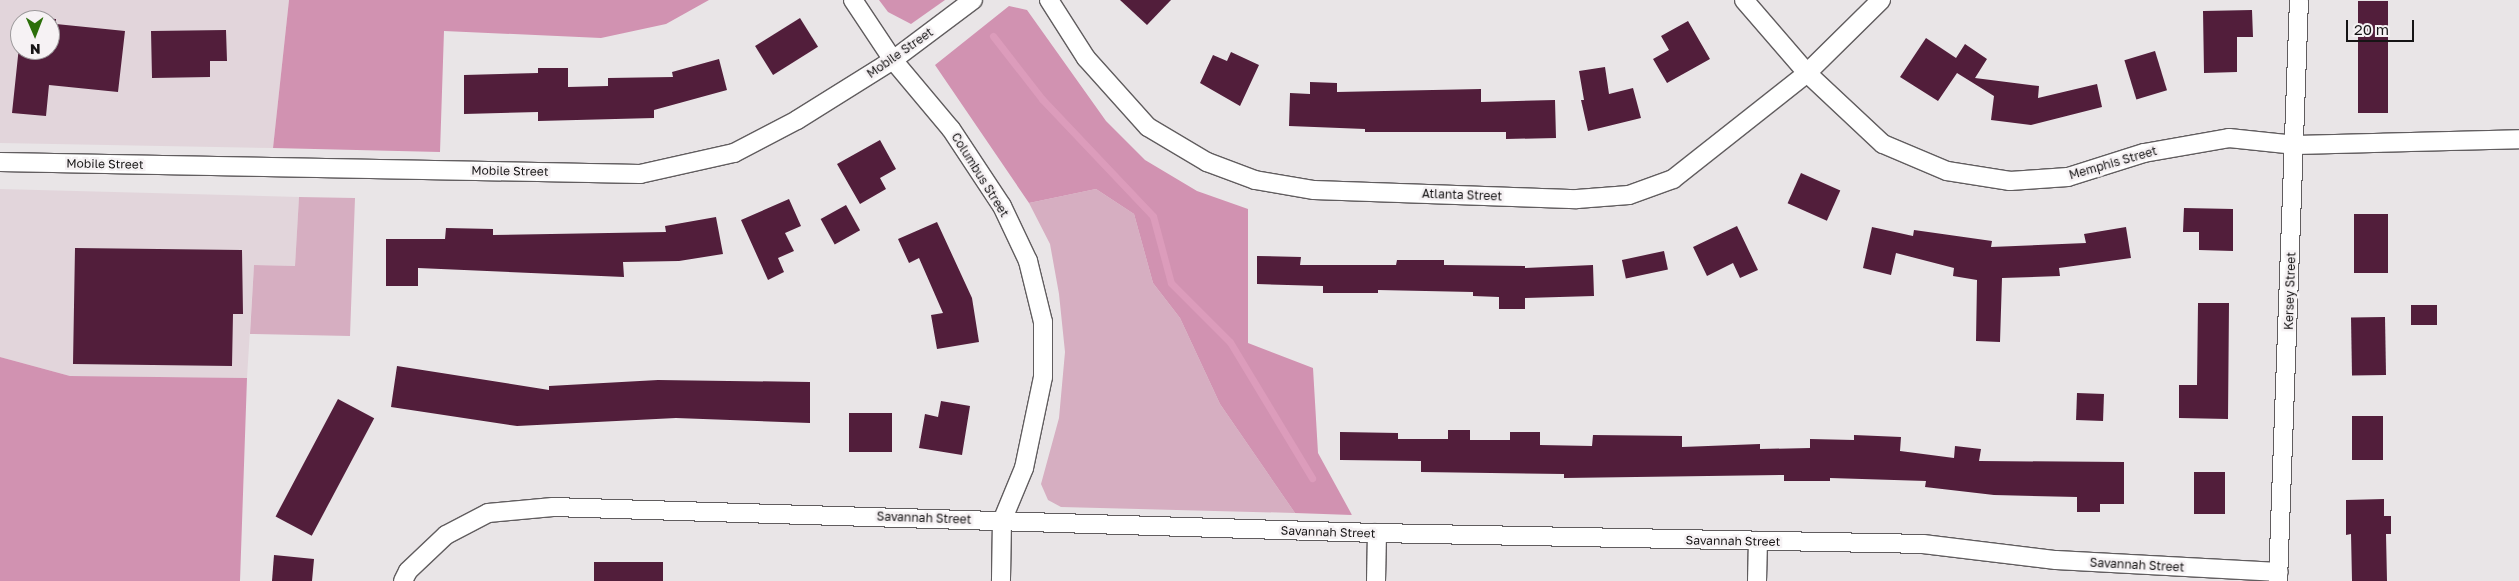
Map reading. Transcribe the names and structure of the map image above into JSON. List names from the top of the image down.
{
  "streets": {
    "street": [
      "Mobile Street",
      "Memphis Street",
      "Columbus Street",
      "Atlanta Street",
      "Kersey Street",
      "Savannah Street"
    ]
  },
  "crossings": [
    ["Mobile Street", "Columbus Street"],
    ["Memphis Street", "Atlanta Street"],
    ["Memphis Street", "Kersey Street"],
    ["Columbus Street", "Savannah Street"],
    ["Kersey Street", "Savannah Street"]
  ],
  "scale_bar": "20 m",
  "north": "bottom"
}
